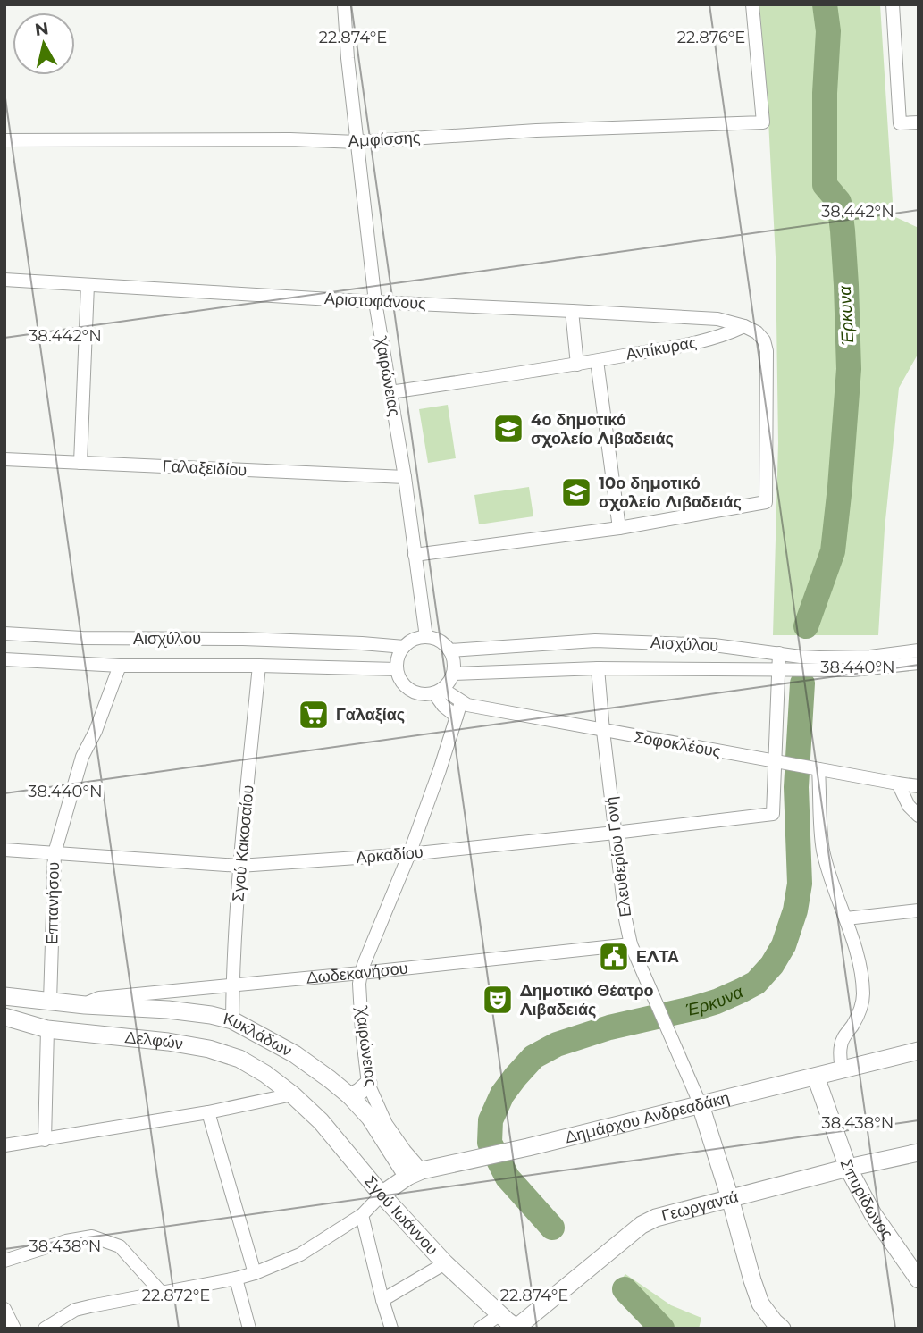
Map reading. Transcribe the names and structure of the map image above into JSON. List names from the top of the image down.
{
  "streets": {
    "main road": [
      "Κυκλάδων",
      "Δελφών",
      "Δημάρχου Ανδρεαδάκη",
      "Σπυρίδωνος",
      "Γεωργαντά",
      "Σγού Ιωάννου"
    ],
    "street": [
      "Αμφίσσης",
      "Αριστοφάνους",
      "Αντίκυρας",
      "Χαιρώνειας",
      "Γαλαξειδίου",
      "Αισχύλου",
      "Σοφοκλέους",
      "Σγού Κακοσαίου",
      "Αρκαδίου",
      "Ελευθερίου Γονή",
      "Επτανήσου",
      "Δωδεκανήσου"
    ]
  },
  "crossings": [
    ["Αμφίσσης", "Χαιρώνειας"],
    ["Αριστοφάνους", "Αντίκυρας"],
    ["Αριστοφάνους", "Χαιρώνειας"],
    ["Αντίκυρας", "Χαιρώνειας"],
    ["Χαιρώνειας", "Γαλαξειδίου"],
    ["Χαιρώνειας", "Αισχύλου"],
    ["Χαιρώνειας", "Σοφοκλέους"],
    ["Χαιρώνειας", "Αρκαδίου"],
    ["Χαιρώνειας", "Δωδεκανήσου"],
    ["Χαιρώνειας", "Κυκλάδων"],
    ["Χαιρώνειας", "Δημάρχου Ανδρεαδάκη"],
    ["Αισχύλου", "Σοφοκλέους"],
    ["Αισχύλου", "Σγού Κακοσαίου"],
    ["Αισχύλου", "Ελευθερίου Γονή"],
    ["Αισχύλου", "Επτανήσου"],
    ["Σοφοκλέους", "Αρκαδίου"],
    ["Σοφοκλέους", "Ελευθερίου Γονή"],
    ["Σγού Κακοσαίου", "Αρκαδίου"],
    ["Σγού Κακοσαίου", "Δωδεκανήσου"],
    ["Σγού Κακοσαίου", "Κυκλάδων"],
    ["Αρκαδίου", "Ελευθερίου Γονή"],
    ["Αρκαδίου", "Επτανήσου"],
    ["Ελευθερίου Γονή", "Δωδεκανήσου"],
    ["Ελευθερίου Γονή", "Δημάρχου Ανδρεαδάκη"],
    ["Επτανήσου", "Κυκλάδων"],
    ["Δωδεκανήσου", "Κυκλάδων"],
    ["Κυκλάδων", "Δημάρχου Ανδρεαδάκη"],
    ["Δελφών", "Σγού Ιωάννου"],
    ["Δημάρχου Ανδρεαδάκη", "Σπυρίδωνος"],
    ["Δημάρχου Ανδρεαδάκη", "Σγού Ιωάννου"],
    ["Σπυρίδωνος", "Γεωργαντά"],
    ["Γεωργαντά", "Σγού Ιωάννου"]
  ],
  "water": ["Έρκυνα"],
  "places": {
    "school or university": ["4ο δημοτικό σχολείο Λιβαδειάς", "10ο δημοτικό σχολείο Λιβαδειάς"],
    "supermarket": ["Γαλαξίας"],
    "public building": ["ΕΛΤΑ"],
    "theatre": ["Δημοτικό Θέατρο Λιβαδειάς"]
  },
  "north": "top",
  "coordinates": [
    "22.874°E",
    "22.876°E",
    "38.442°N",
    "38.440°N",
    "38.438°N",
    "22.872°E"
  ]
}
